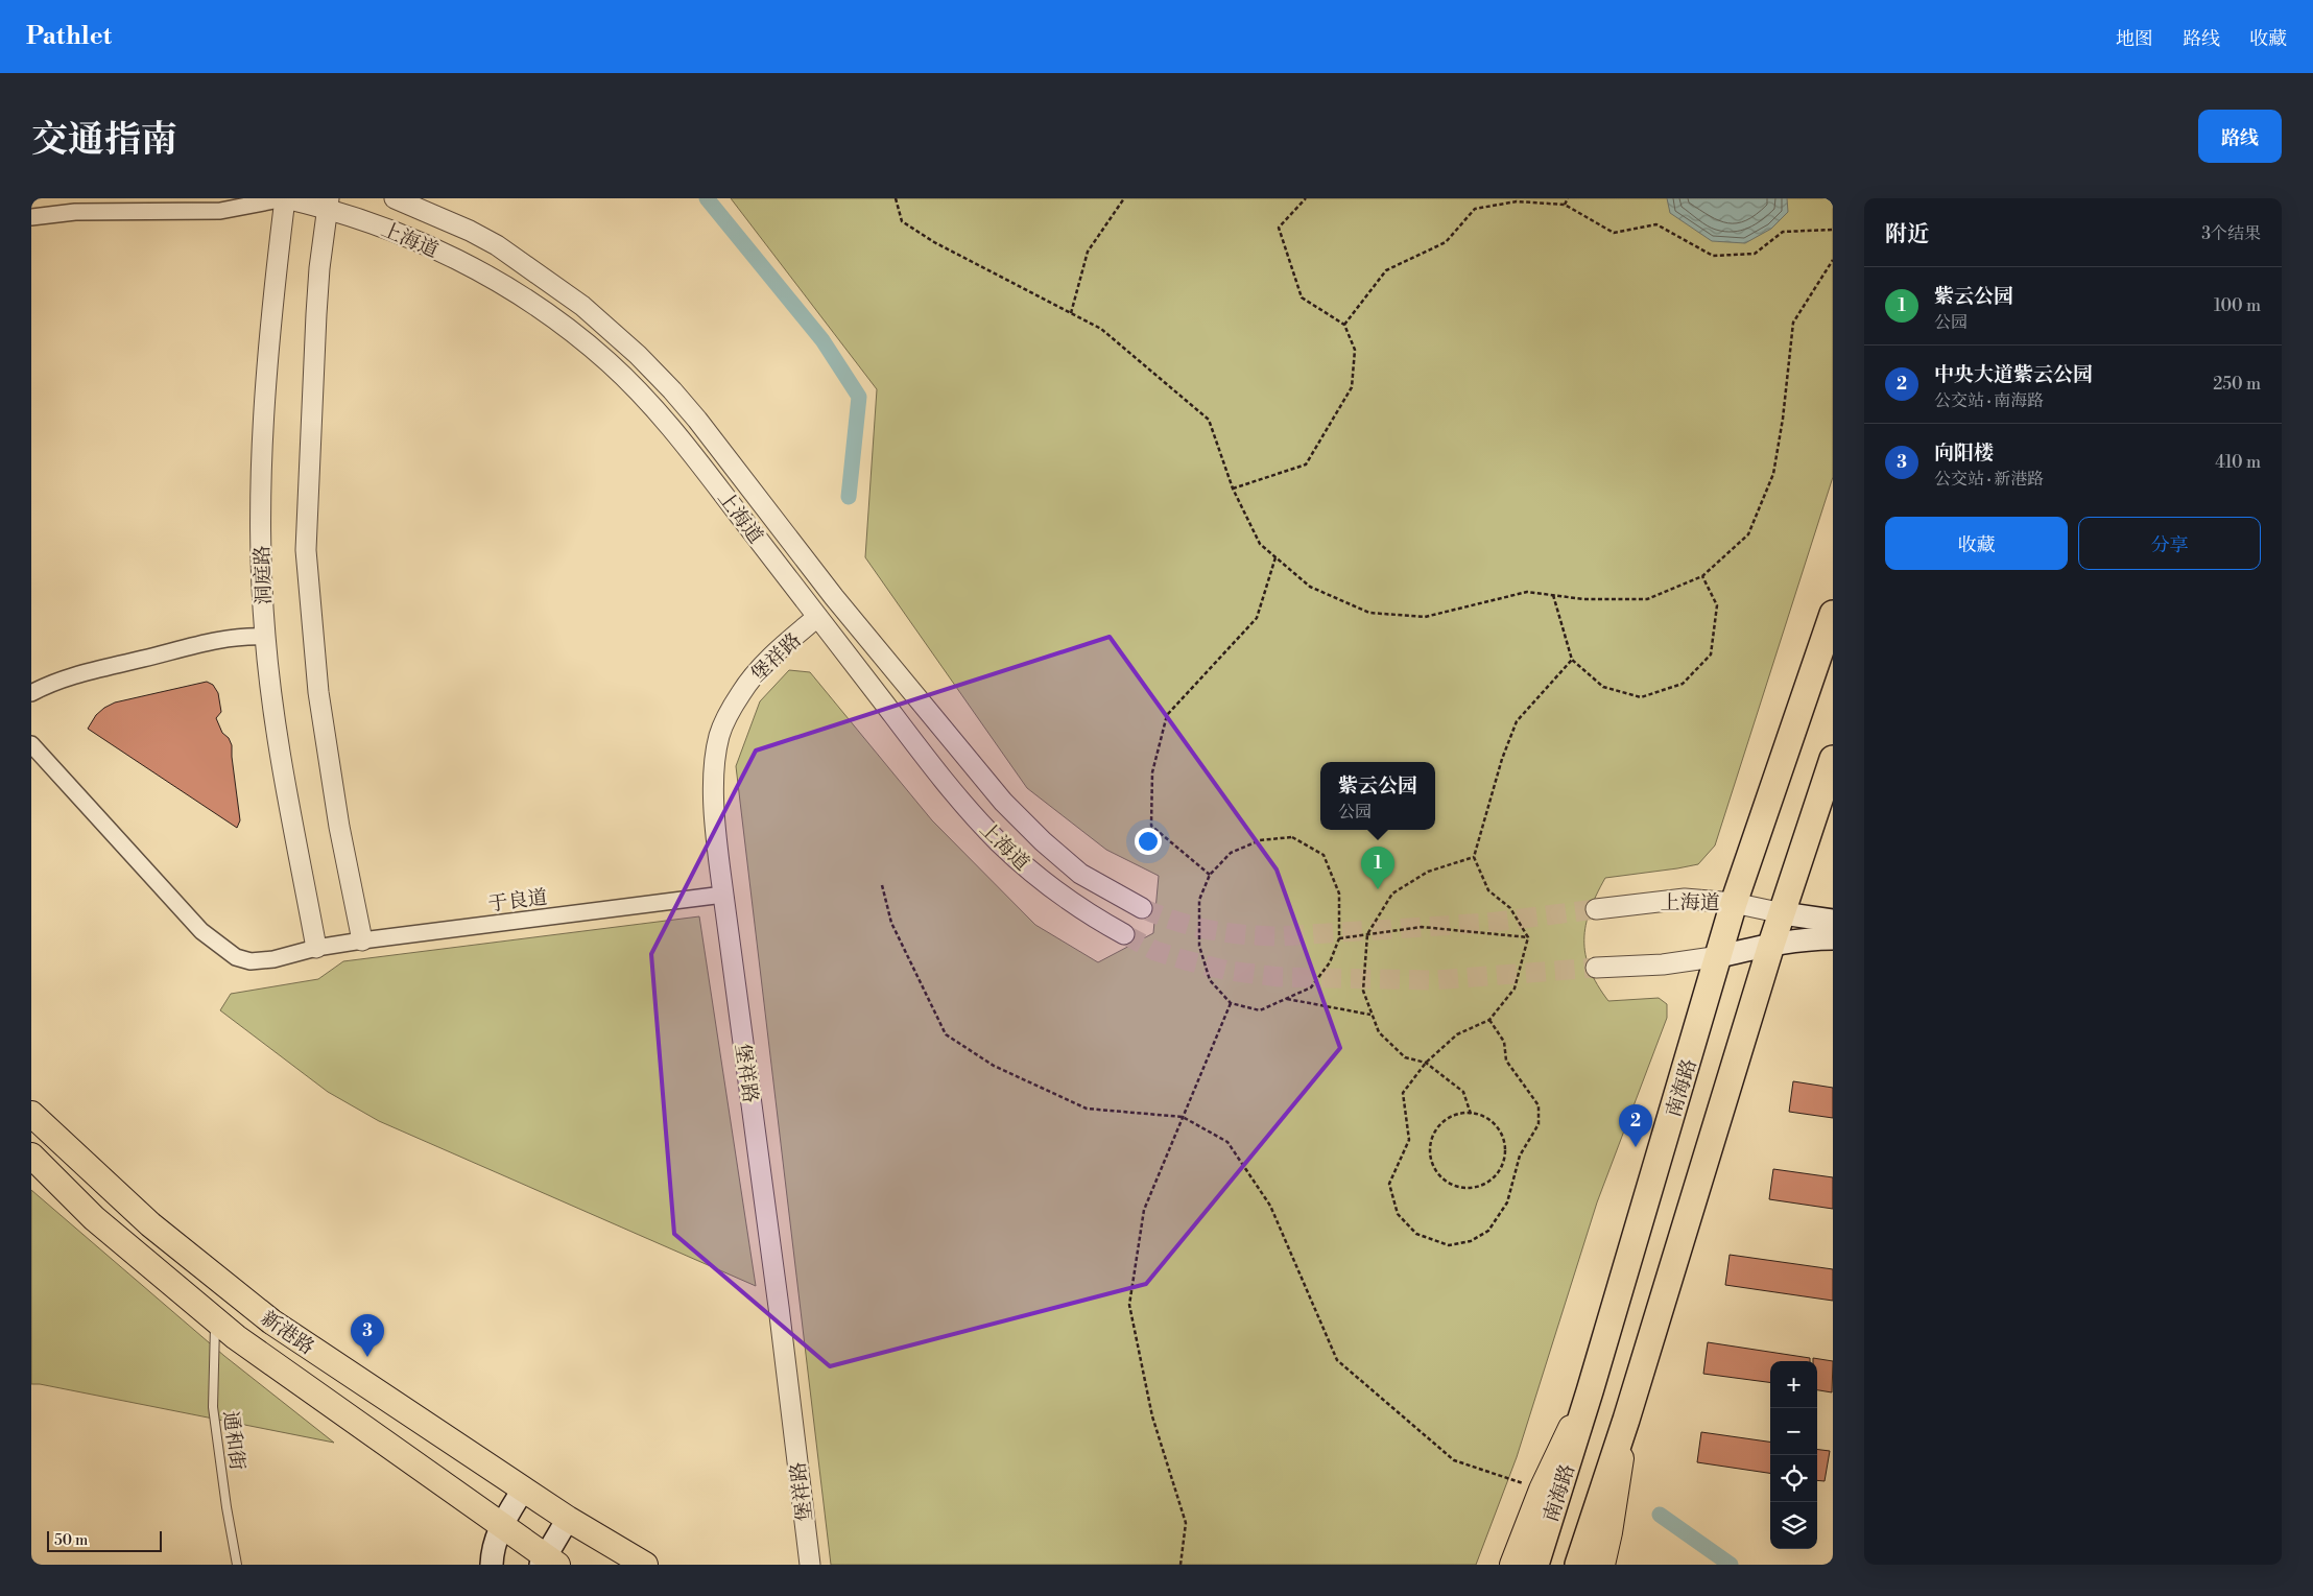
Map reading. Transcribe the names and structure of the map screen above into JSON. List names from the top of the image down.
{
  "streets": {
    "highway": ["南海路"],
    "main road": ["新港路"],
    "street": [
      "上海道",
      "洞庭路",
      "堡祥路",
      "于良道"
    ],
    "lane": ["通和街"]
  },
  "crossings": [
    ["上海道", "洞庭路"],
    ["上海道", "堡祥路"],
    ["上海道", "南海路"],
    ["洞庭路", "于良道"],
    ["堡祥路", "于良道"],
    ["新港路", "通和街"]
  ],
  "scale_bar": "50 m",
  "page": {
    "header": "Pathlet",
    "nav": ["地图", "路线", "收藏"],
    "title": "交通指南",
    "buttons": [
      "路线",
      ["收藏", "分享"]
    ],
    "heading": ["附近", "3个结果"],
    "list": [
      {
        "mark": "1",
        "name": "紫云公园",
        "note": "公园",
        "value": "100 m"
      },
      {
        "mark": "2",
        "name": "中央大道紫云公园",
        "note": "公交站 · 南海路",
        "value": "250 m"
      },
      {
        "mark": "3",
        "name": "向阳楼",
        "note": "公交站 · 新港路",
        "value": "410 m"
      }
    ],
    "popup": ["紫云公园", "公园"],
    "pins": ["1", "2", "3"],
    "map_buttons": ["+", "−"],
    "scale": "50 m"
  }
}
